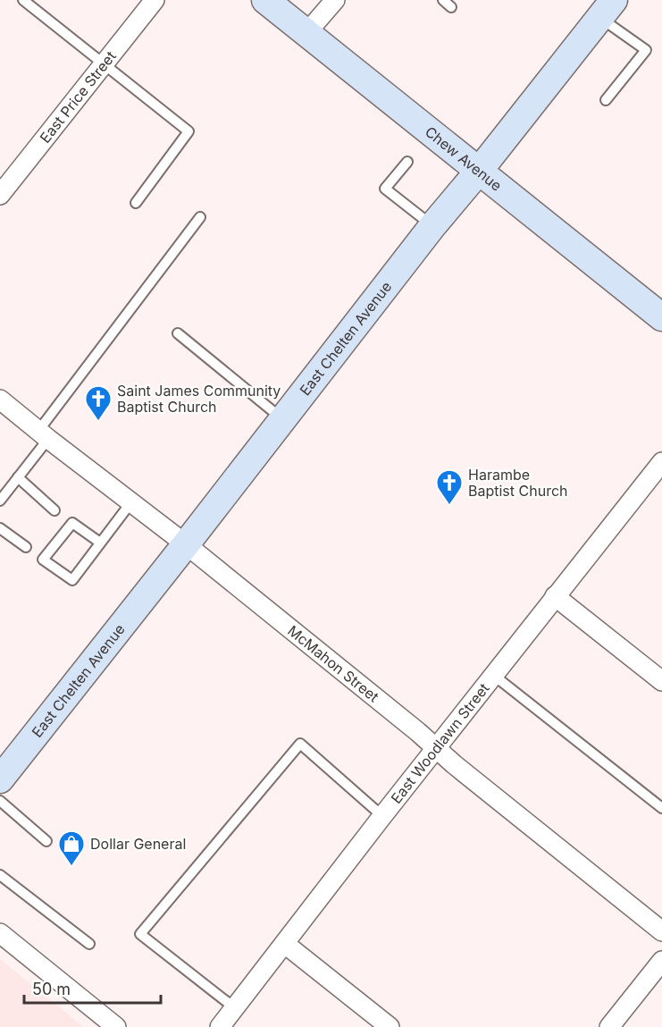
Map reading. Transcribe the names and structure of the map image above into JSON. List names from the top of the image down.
{
  "streets": {
    "street": [
      "East Price Street",
      "Chew Avenue",
      "East Chelten Avenue",
      "McMahon Street",
      "East Woodlawn Street"
    ]
  },
  "crossings": [
    ["Chew Avenue", "East Chelten Avenue"],
    ["East Chelten Avenue", "McMahon Street"],
    ["McMahon Street", "East Woodlawn Street"]
  ],
  "places": {
    "church": ["Saint James Community Baptist Church", "Harambe Baptist Church"],
    "shop": ["Dollar General"]
  },
  "scale_bar": "50 m"
}
